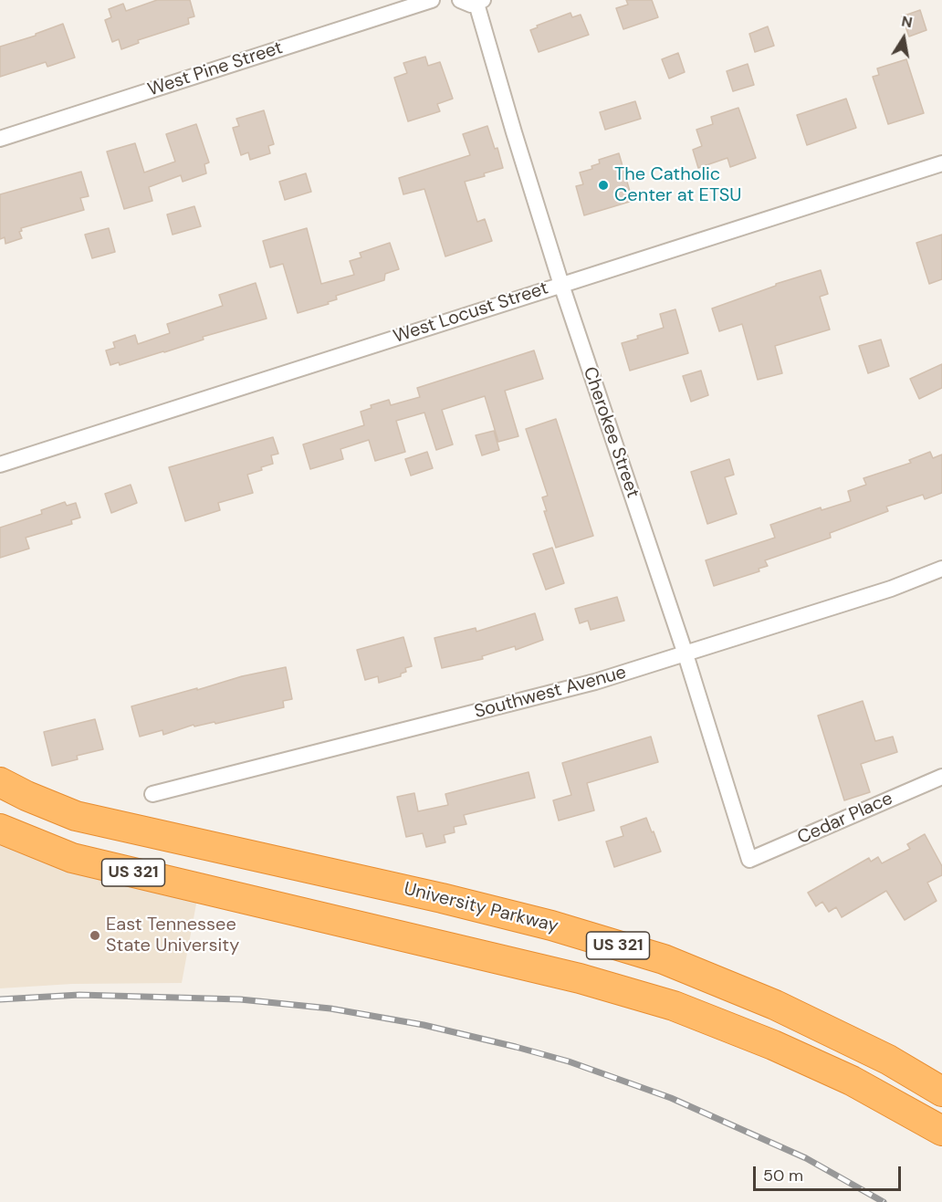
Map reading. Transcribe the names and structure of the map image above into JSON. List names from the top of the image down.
{
  "streets": {
    "highway": ["US 321", "University Parkway"],
    "street": [
      "West Pine Street",
      "West Locust Street",
      "Cherokee Street",
      "Southwest Avenue",
      "Cedar Place"
    ]
  },
  "crossings": [
    ["West Locust Street", "Cherokee Street"],
    ["Cherokee Street", "Southwest Avenue"],
    ["Cherokee Street", "Cedar Place"]
  ],
  "places": ["The Catholic Center at ETSU", "East Tennessee State University"],
  "scale_bar": "50 m",
  "north": "top"
}
